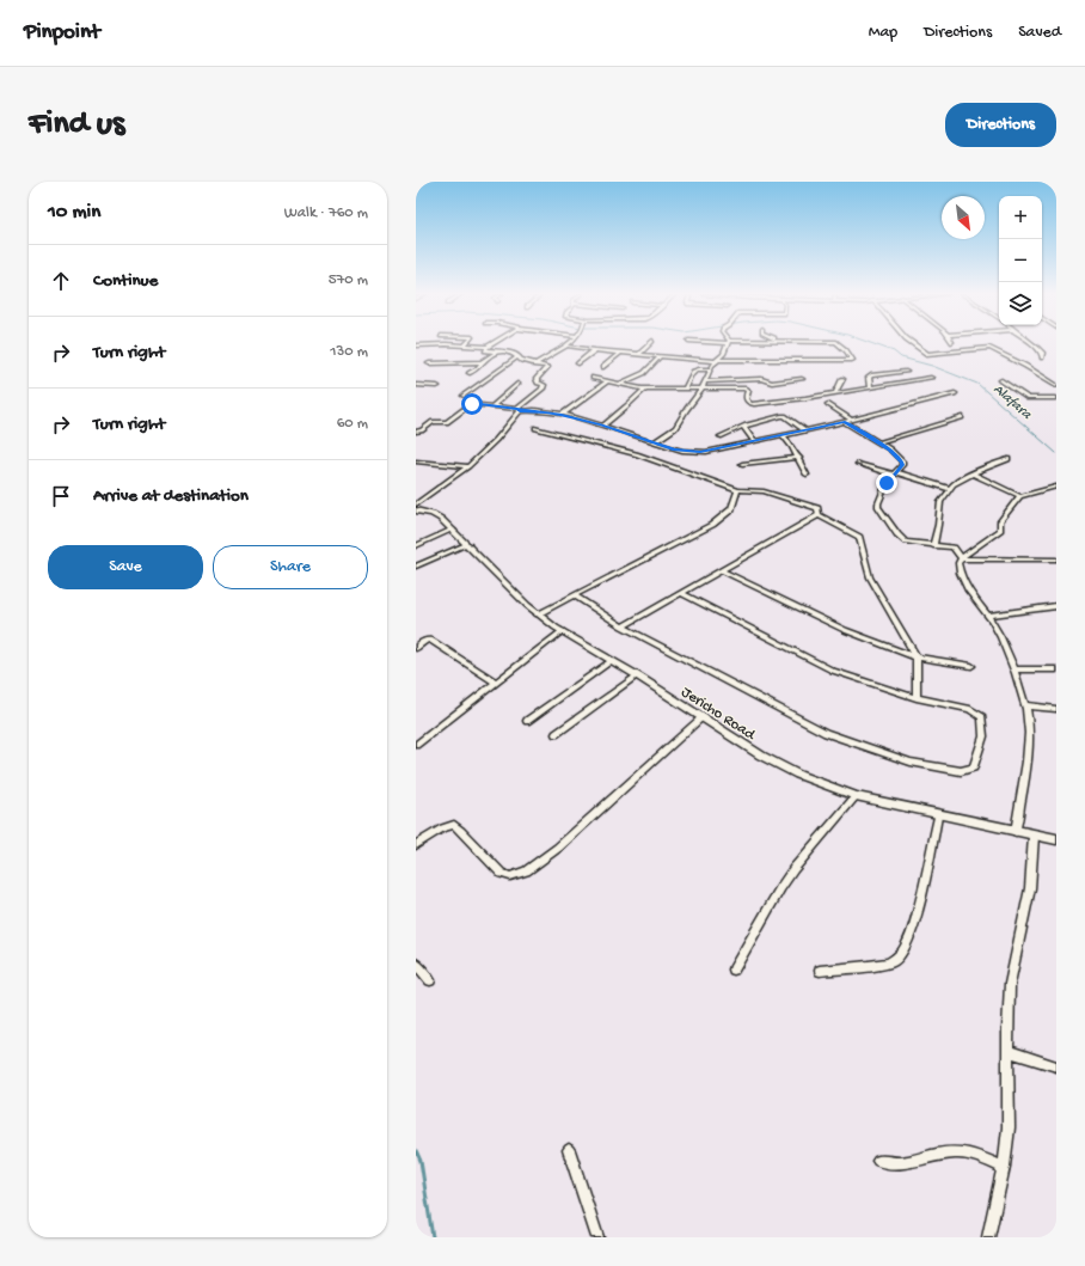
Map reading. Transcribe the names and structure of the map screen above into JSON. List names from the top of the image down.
{
  "streets": {
    "street": ["Jericho Road"]
  },
  "water": ["Alafara"],
  "north": "bottom right",
  "page": {
    "header": "Pinpoint",
    "nav": ["Map", "Directions", "Saved"],
    "buttons": [
      "Directions",
      ["Save", "Share"]
    ],
    "title": "Find us",
    "heading": ["10 min", "Walk · 760 m"],
    "map_buttons": ["+", "−"],
    "list": [
      ["Continue", "570 m"],
      ["Turn right", "130 m"],
      ["Turn right", "60 m"],
      "Arrive at destination"
    ]
  }
}
